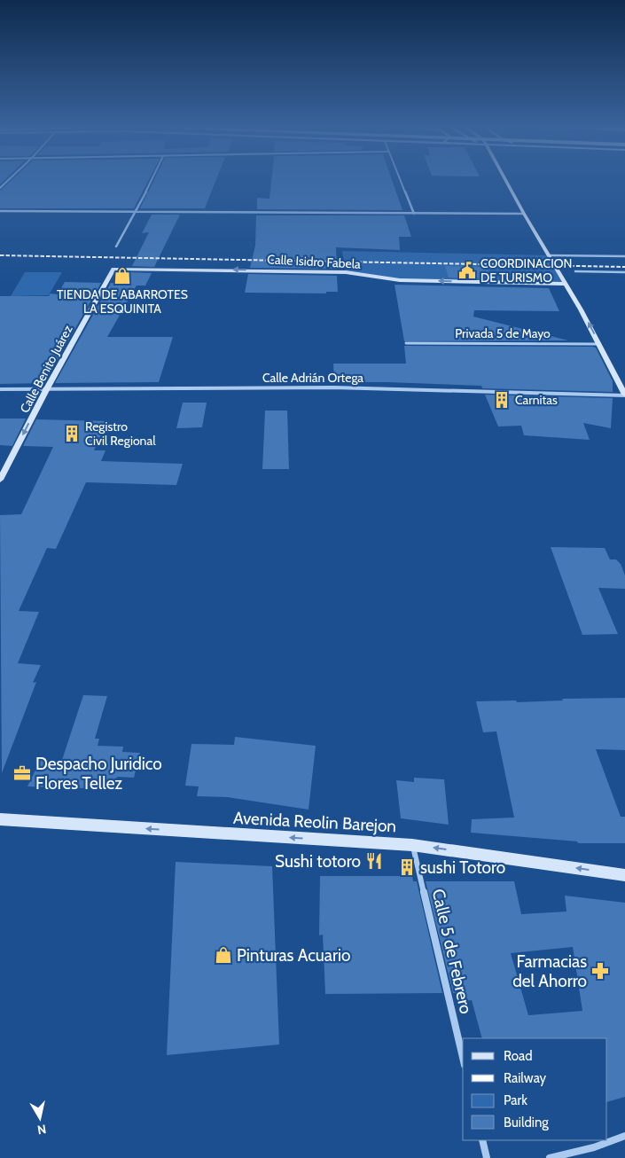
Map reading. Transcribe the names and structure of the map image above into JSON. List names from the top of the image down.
{
  "streets": {
    "main road": ["Calle Isidro Fabela", "Calle Benito Juárez", "Avenida Reolin Barejon"],
    "street": ["Privada 5 de Mayo", "Calle Adrián Ortega", "Calle 5 de Febrero"]
  },
  "crossings": [
    ["Calle Isidro Fabela", "Calle Benito Juárez"],
    ["Calle Benito Juárez", "Calle Adrián Ortega"],
    ["Avenida Reolin Barejon", "Calle 5 de Febrero"]
  ],
  "one_way": ["Calle Isidro Fabela", "Calle Benito Juárez", "Avenida Reolin Barejon"],
  "places": {
    "public building": ["COORDINACION DE TURISMO"],
    "shop": ["TIENDA DE ABARROTES LA ESQUINITA", "Pinturas Acuario"],
    "building": ["Carnitas", "Registro Civil Regional", "sushi Totoro"],
    "office": ["Despacho Juridico Flores Tellez"],
    "restaurant": ["Sushi totoro"],
    "pharmacy": ["Farmacias del Ahorro"]
  },
  "legend": [
    "Road",
    "Railway",
    "Park",
    "Building"
  ],
  "north": "bottom"
}
